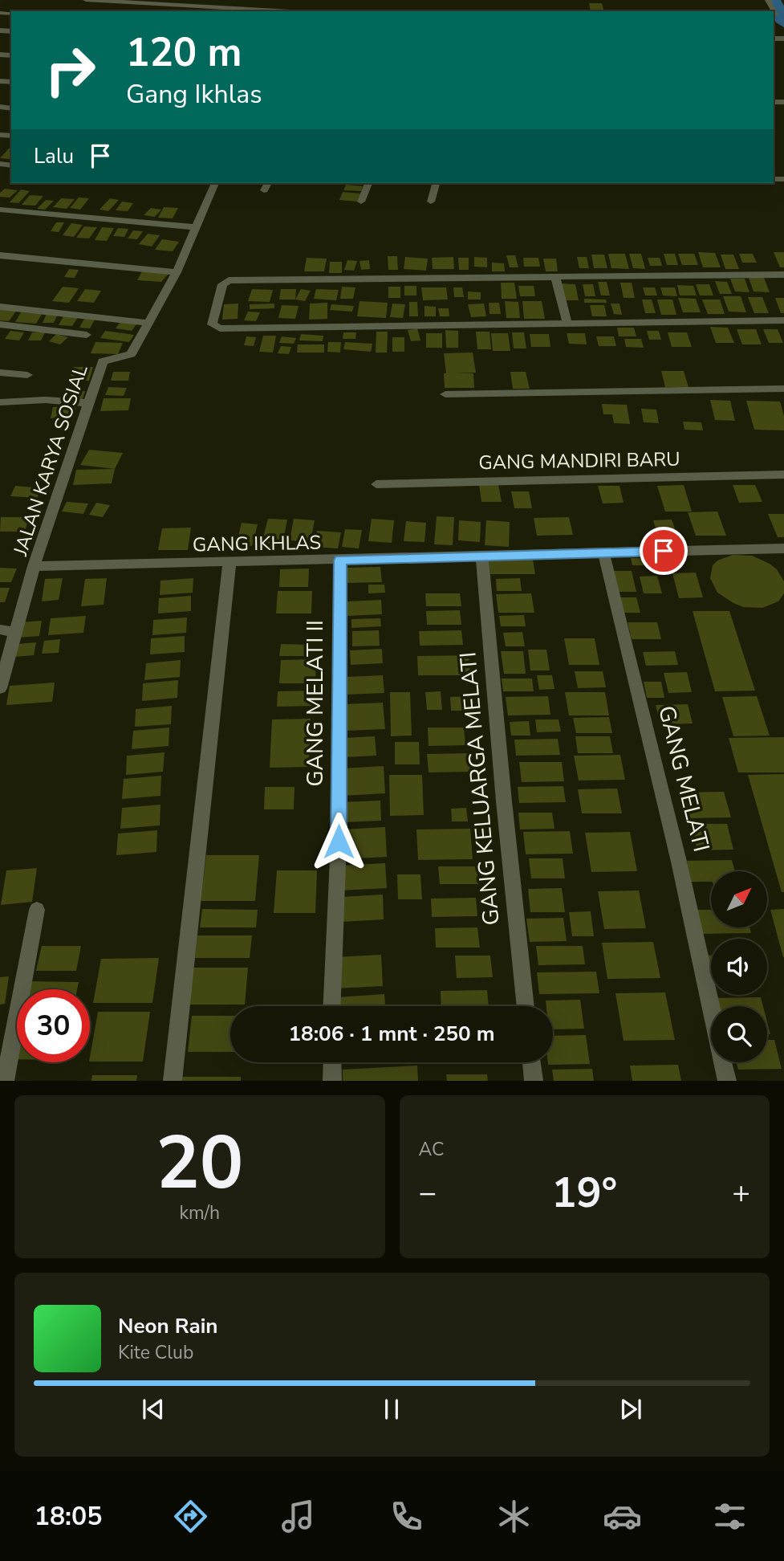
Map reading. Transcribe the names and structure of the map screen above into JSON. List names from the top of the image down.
{
  "streets": {
    "street": [
      "JALAN KARYA SOSIAL",
      "GANG MANDIRI BARU",
      "GANG IKHLAS",
      "GANG MELATI II",
      "GANG MELATI",
      "GANG KELUARGA MELATI"
    ]
  },
  "crossings": [
    ["JALAN KARYA SOSIAL", "GANG IKHLAS"],
    ["GANG IKHLAS", "GANG MELATI II"],
    ["GANG IKHLAS", "GANG MELATI"],
    ["GANG IKHLAS", "GANG KELUARGA MELATI"]
  ],
  "north": "top right",
  "page": {
    "turn": ["120 m", "Gang Ikhlas"],
    "then": "Lalu",
    "limit": "30",
    "trip": "18:06 · 1 mnt · 250 m",
    "tile": [
      ["20", "km/h"],
      "AC"
    ],
    "heat": ["−", "19°", "+"],
    "song": ["Neon Rain", "Kite Club"],
    "tabs": "18:05"
  }
}
